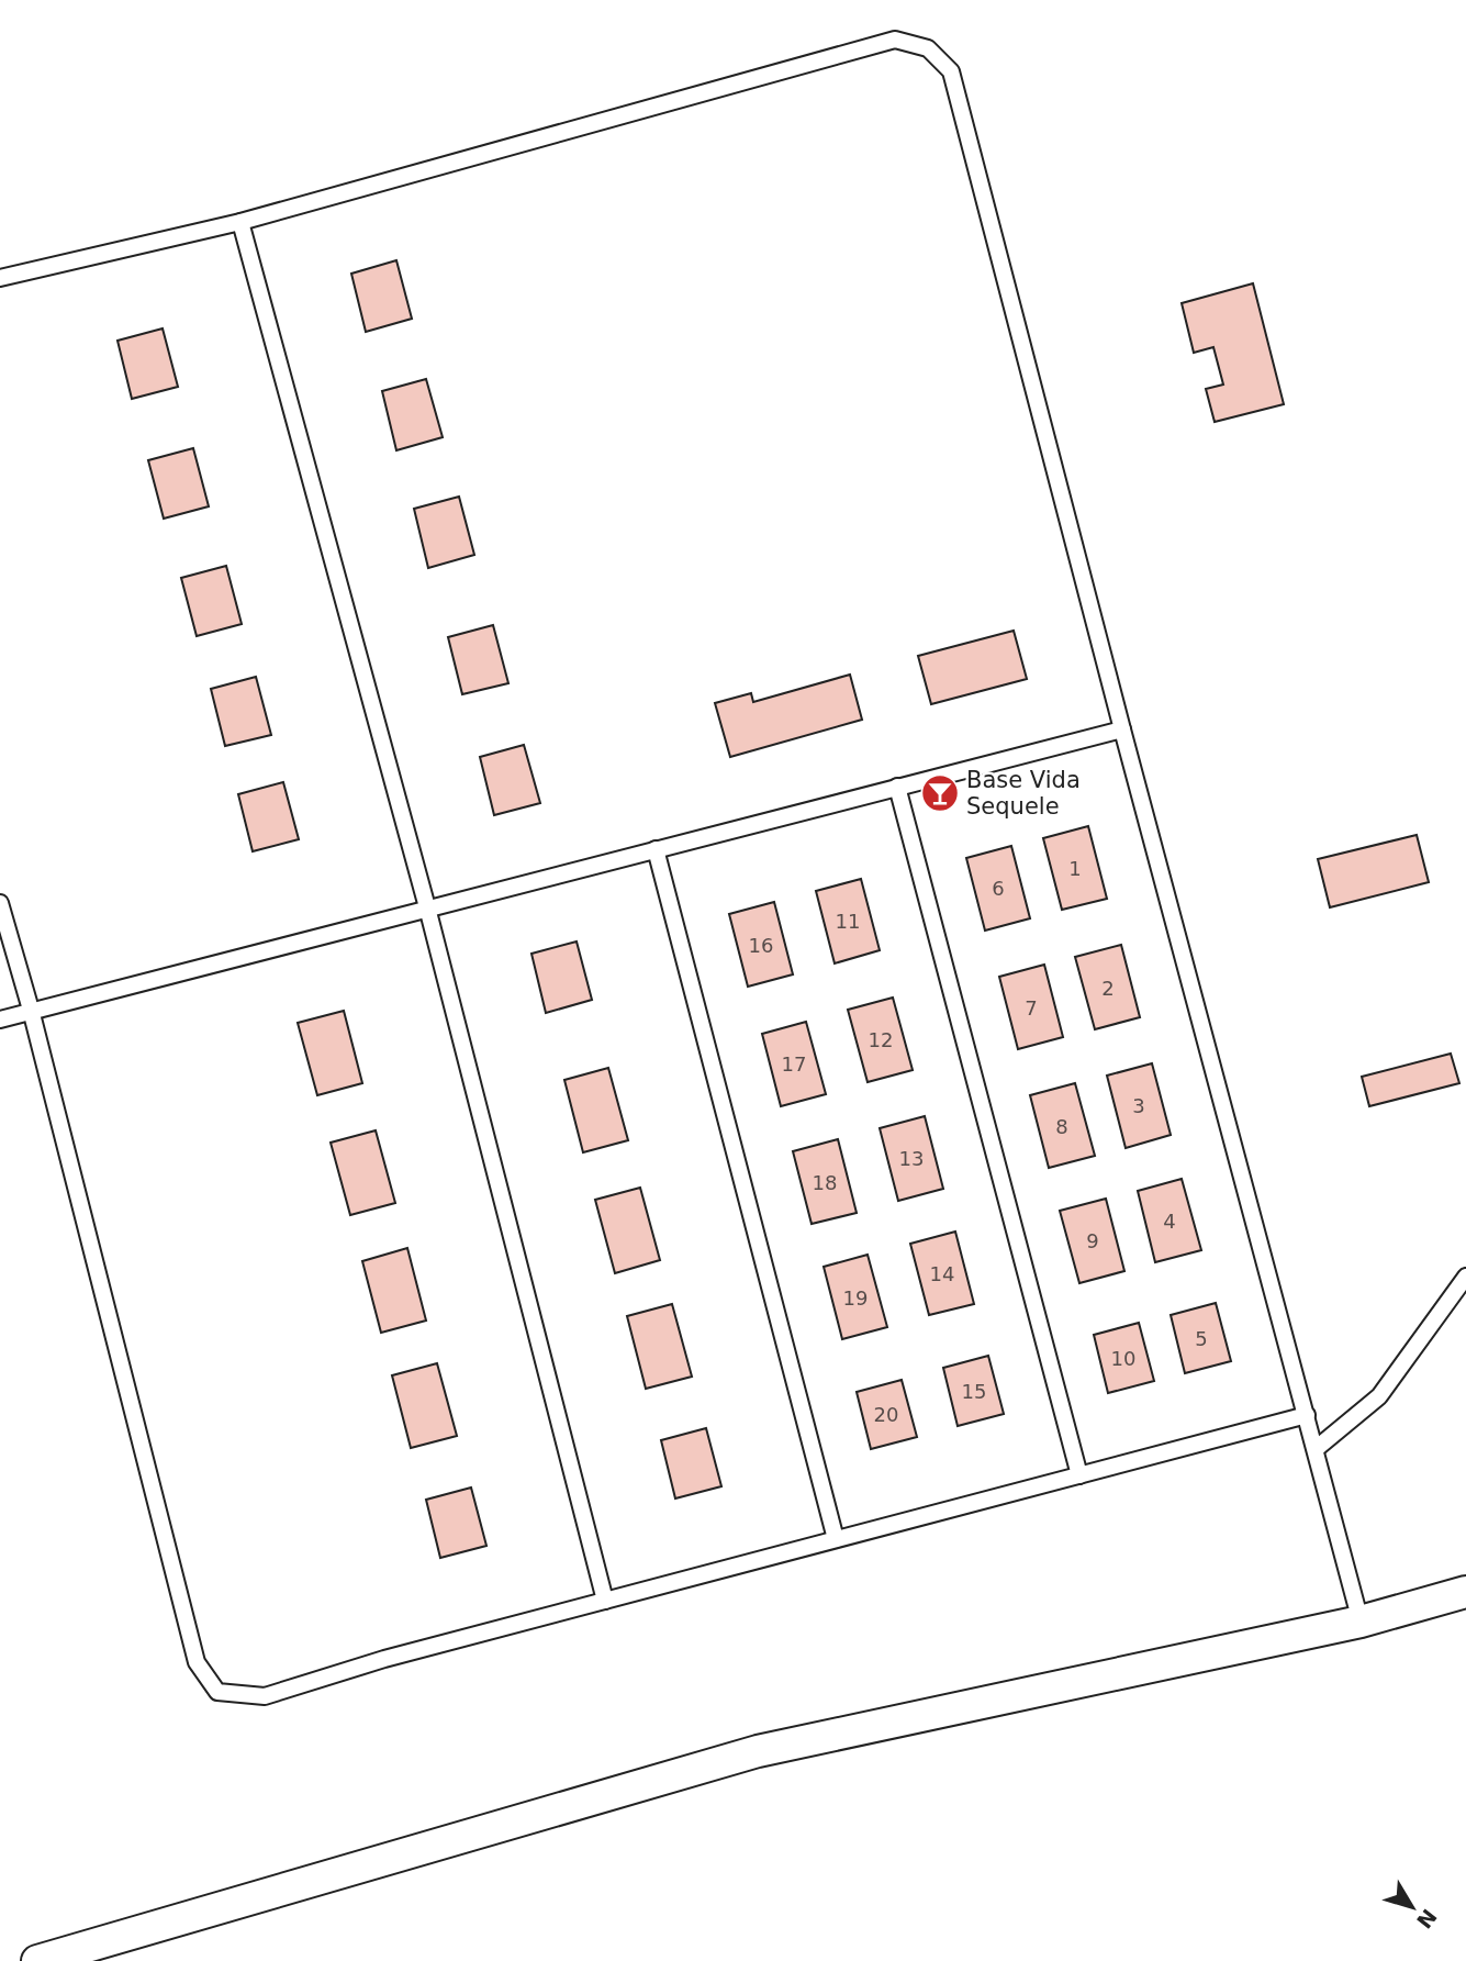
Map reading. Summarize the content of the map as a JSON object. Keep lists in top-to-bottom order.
{
  "places": {
    "bar": ["Base Vida Sequele"]
  },
  "house_numbers": [
    "1",
    "6",
    "11",
    "16",
    "2",
    "7",
    "12",
    "17",
    "3",
    "8",
    "13",
    "18",
    "4",
    "9",
    "14",
    "19",
    "5",
    "10",
    "15",
    "20"
  ],
  "north": "bottom right"
}
